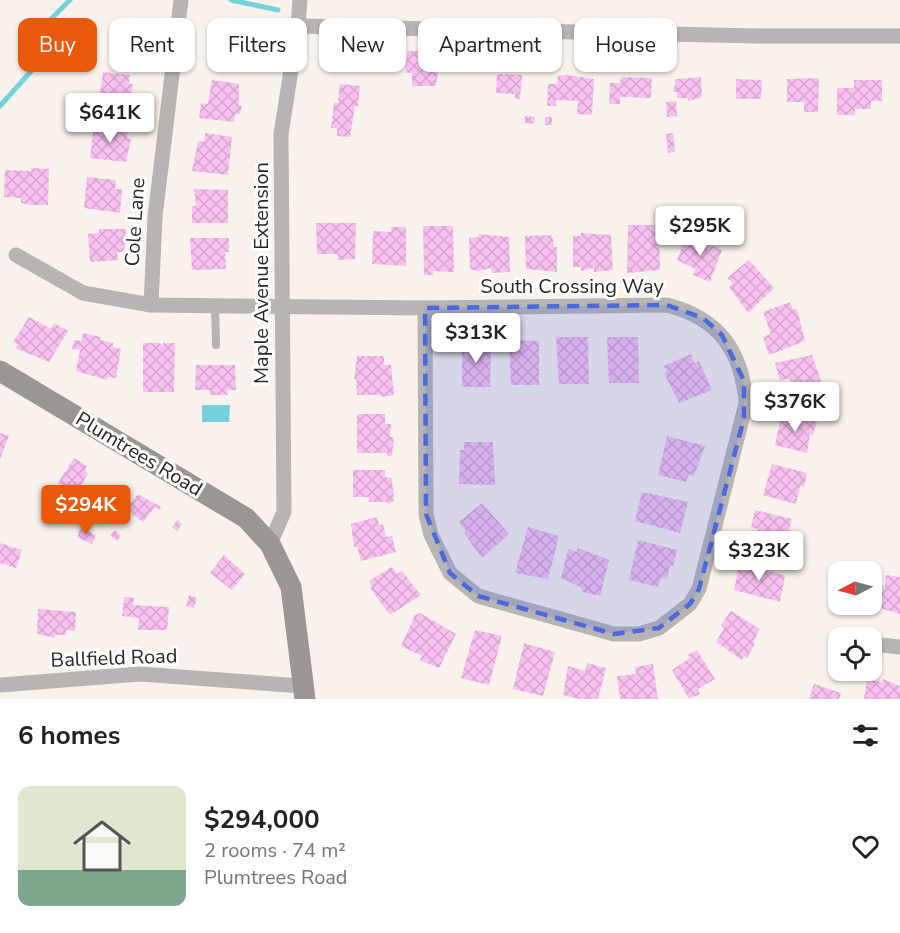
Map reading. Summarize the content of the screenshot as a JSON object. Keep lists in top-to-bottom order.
{
  "streets": {
    "main road": ["Plumtrees Road"],
    "street": [
      "Cole Lane",
      "Maple Avenue Extension",
      "South Crossing Way",
      "Ballfield Road"
    ]
  },
  "crossings": [
    ["Cole Lane", "South Crossing Way"],
    ["Maple Avenue Extension", "South Crossing Way"],
    ["Maple Avenue Extension", "Plumtrees Road"],
    ["Plumtrees Road", "Ballfield Road"]
  ],
  "north": "left",
  "page": {
    "chip": [
      "Buy",
      "Rent",
      "Filters",
      "New",
      "Apartment",
      "House"
    ],
    "price": [
      "$641K",
      "$295K",
      "$313K",
      "$376K",
      "$294K",
      "$323K"
    ],
    "heading": "6 homes",
    "list": [
      {
        "name": "$294,000",
        "note": "2 rooms · 74 m² · Plumtrees Road"
      }
    ]
  }
}
